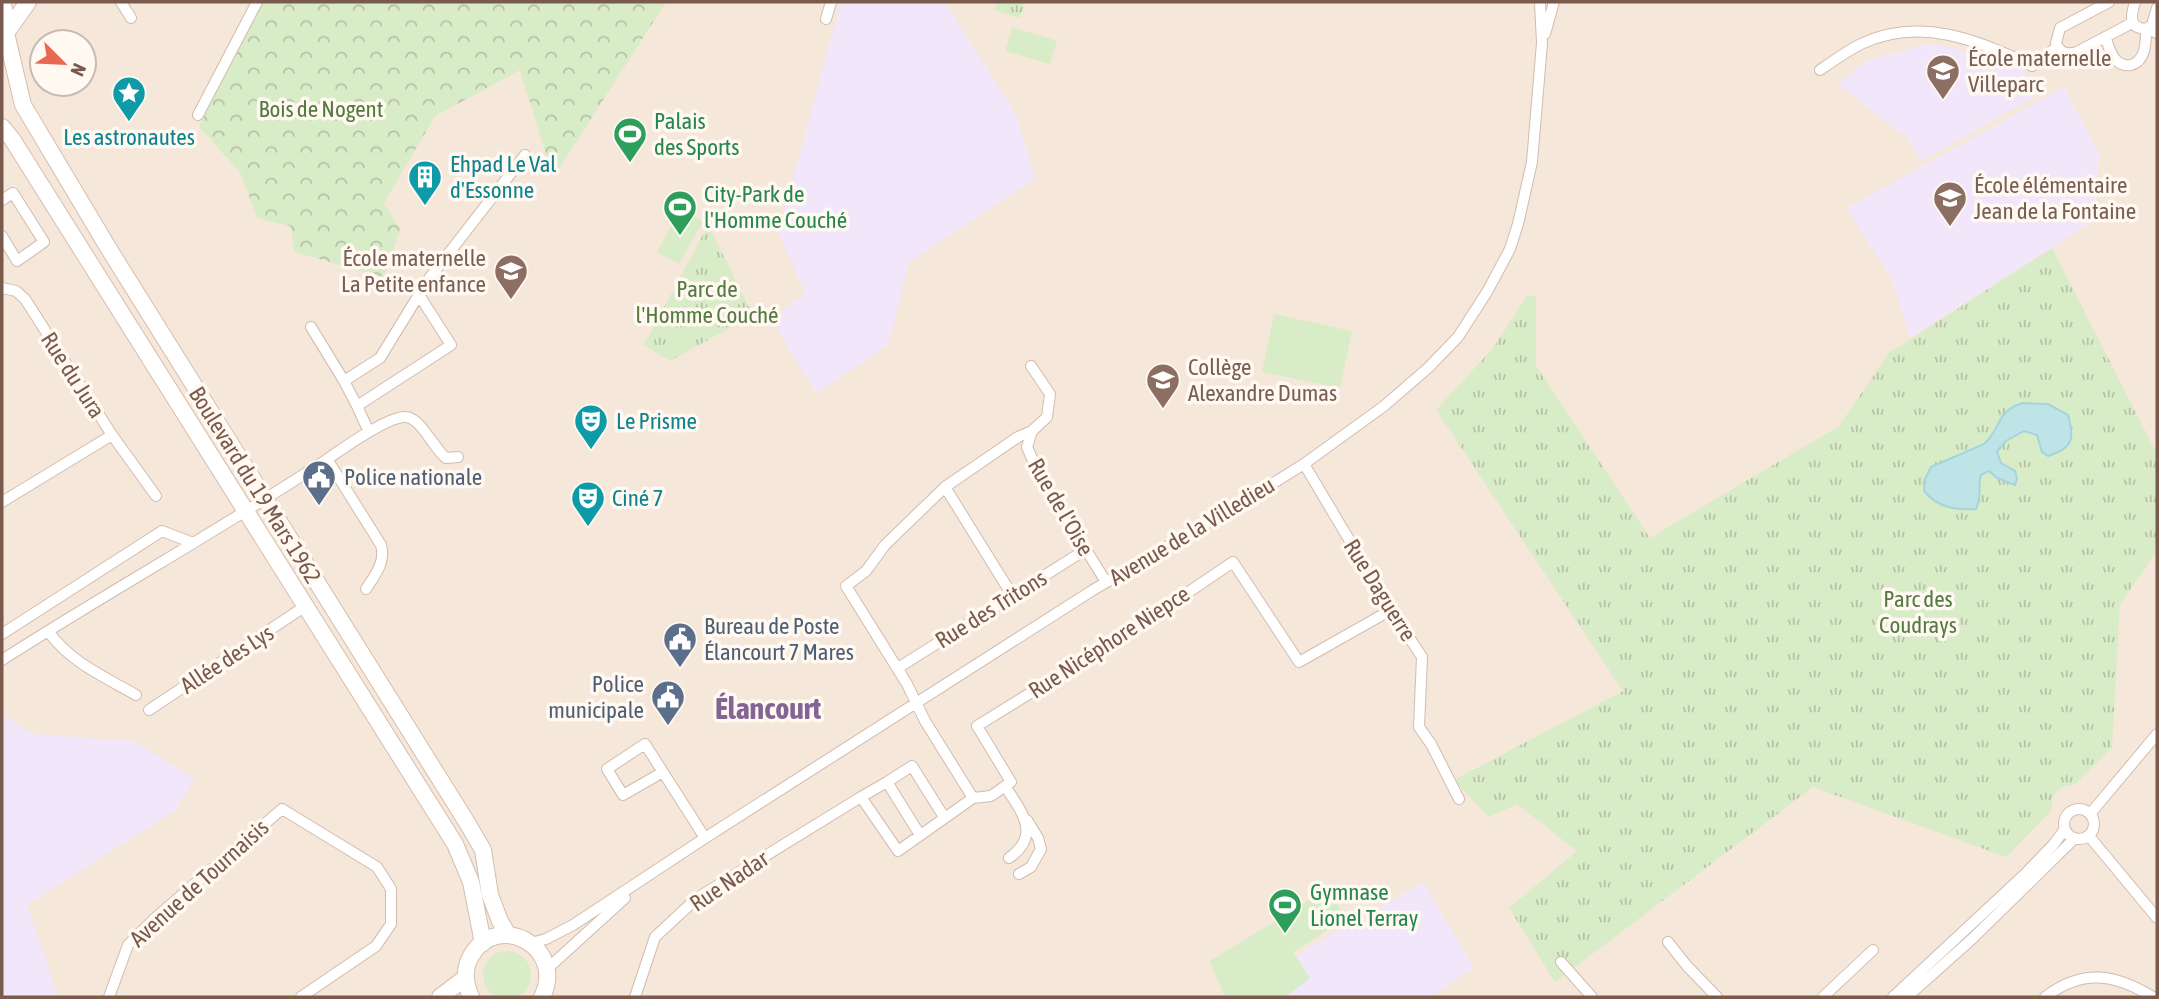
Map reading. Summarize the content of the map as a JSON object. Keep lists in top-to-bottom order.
{
  "streets": {
    "street": [
      "Rue du Jura",
      "Boulevard du 19 Mars 1962",
      "Rue de l'Oise",
      "Avenue de la Villedieu",
      "Rue Daguerre",
      "Rue des Tritons",
      "Rue Nicéphore Niepce",
      "Allée des Lys",
      "Rue Nadar",
      "Avenue de Tournaisis"
    ]
  },
  "crossings": [
    ["Boulevard du 19 Mars 1962", "Allée des Lys"],
    ["Rue de l'Oise", "Avenue de la Villedieu"],
    ["Rue de l'Oise", "Rue des Tritons"],
    ["Avenue de la Villedieu", "Rue Daguerre"],
    ["Rue Daguerre", "Rue Nicéphore Niepce"]
  ],
  "districts": ["Élancourt"],
  "parks": ["Bois de Nogent", "Parc de l'Homme Couché", "Parc des Coudrays"],
  "places": {
    "school or university": [
      "École maternelle Villeparc",
      "École élémentaire Jean de la Fontaine",
      "École maternelle La Petite enfance",
      "Collège Alexandre Dumas"
    ],
    "place": ["Les astronautes"],
    "sports": ["Palais des Sports", "City-Park de l'Homme Couché", "Gymnase Lionel Terray"],
    "building": ["Ehpad Le Val d'Essonne"],
    "theatre": ["Le Prisme", "Ciné 7"],
    "public building": ["Police nationale", "Bureau de Poste Élancourt 7 Mares", "Police municipale"]
  },
  "north": "bottom right"
}
